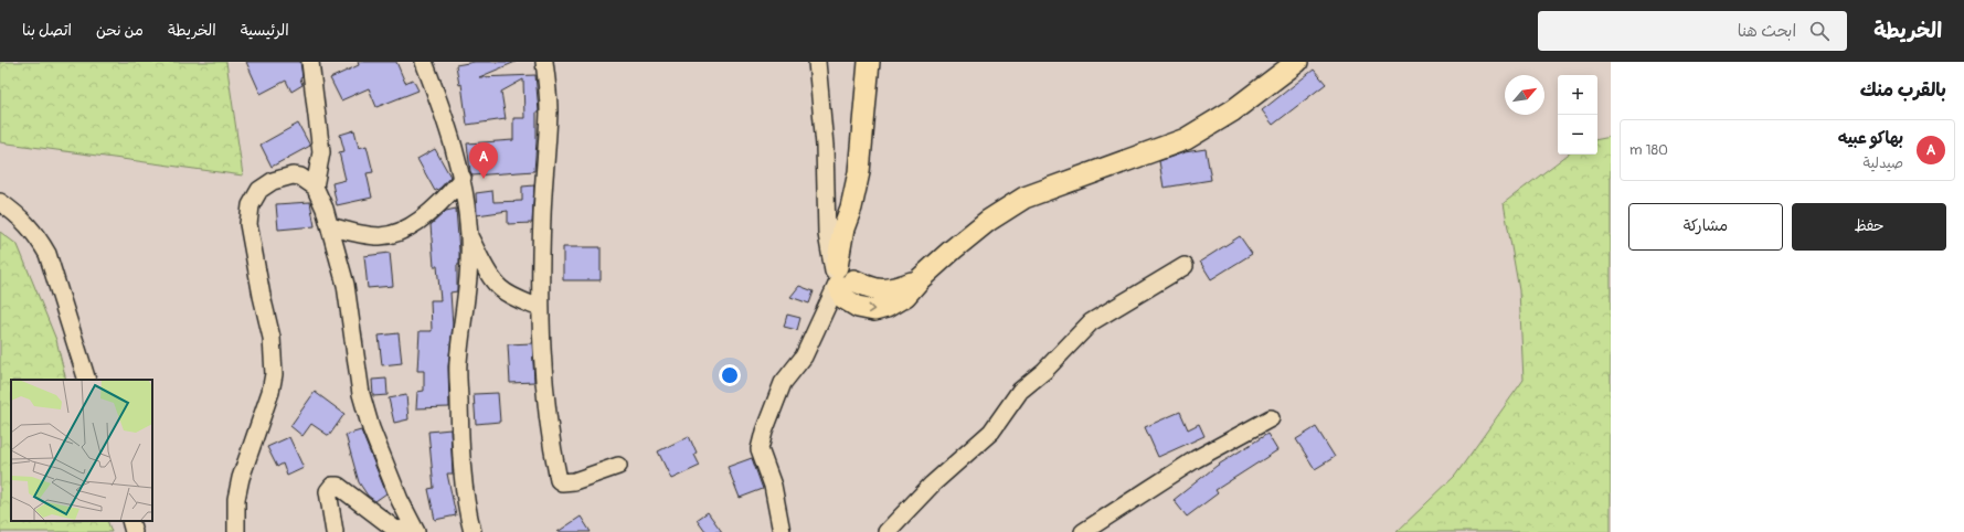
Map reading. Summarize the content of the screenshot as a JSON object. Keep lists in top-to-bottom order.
{
  "north": "top right",
  "page": {
    "header": "الخريطة",
    "search": "ابحث هنا",
    "nav": [
      "الرئيسية",
      "الخريطة",
      "من نحن",
      "اتصل بنا"
    ],
    "heading": "بالقرب منك",
    "map_buttons": ["+", "−"],
    "list": [
      {
        "mark": "A",
        "name": "بهاكو عبيه",
        "note": "صيدلية",
        "value": "180 m"
      }
    ],
    "pins": "A",
    "buttons": ["حفظ", "مشاركة"]
  }
}
